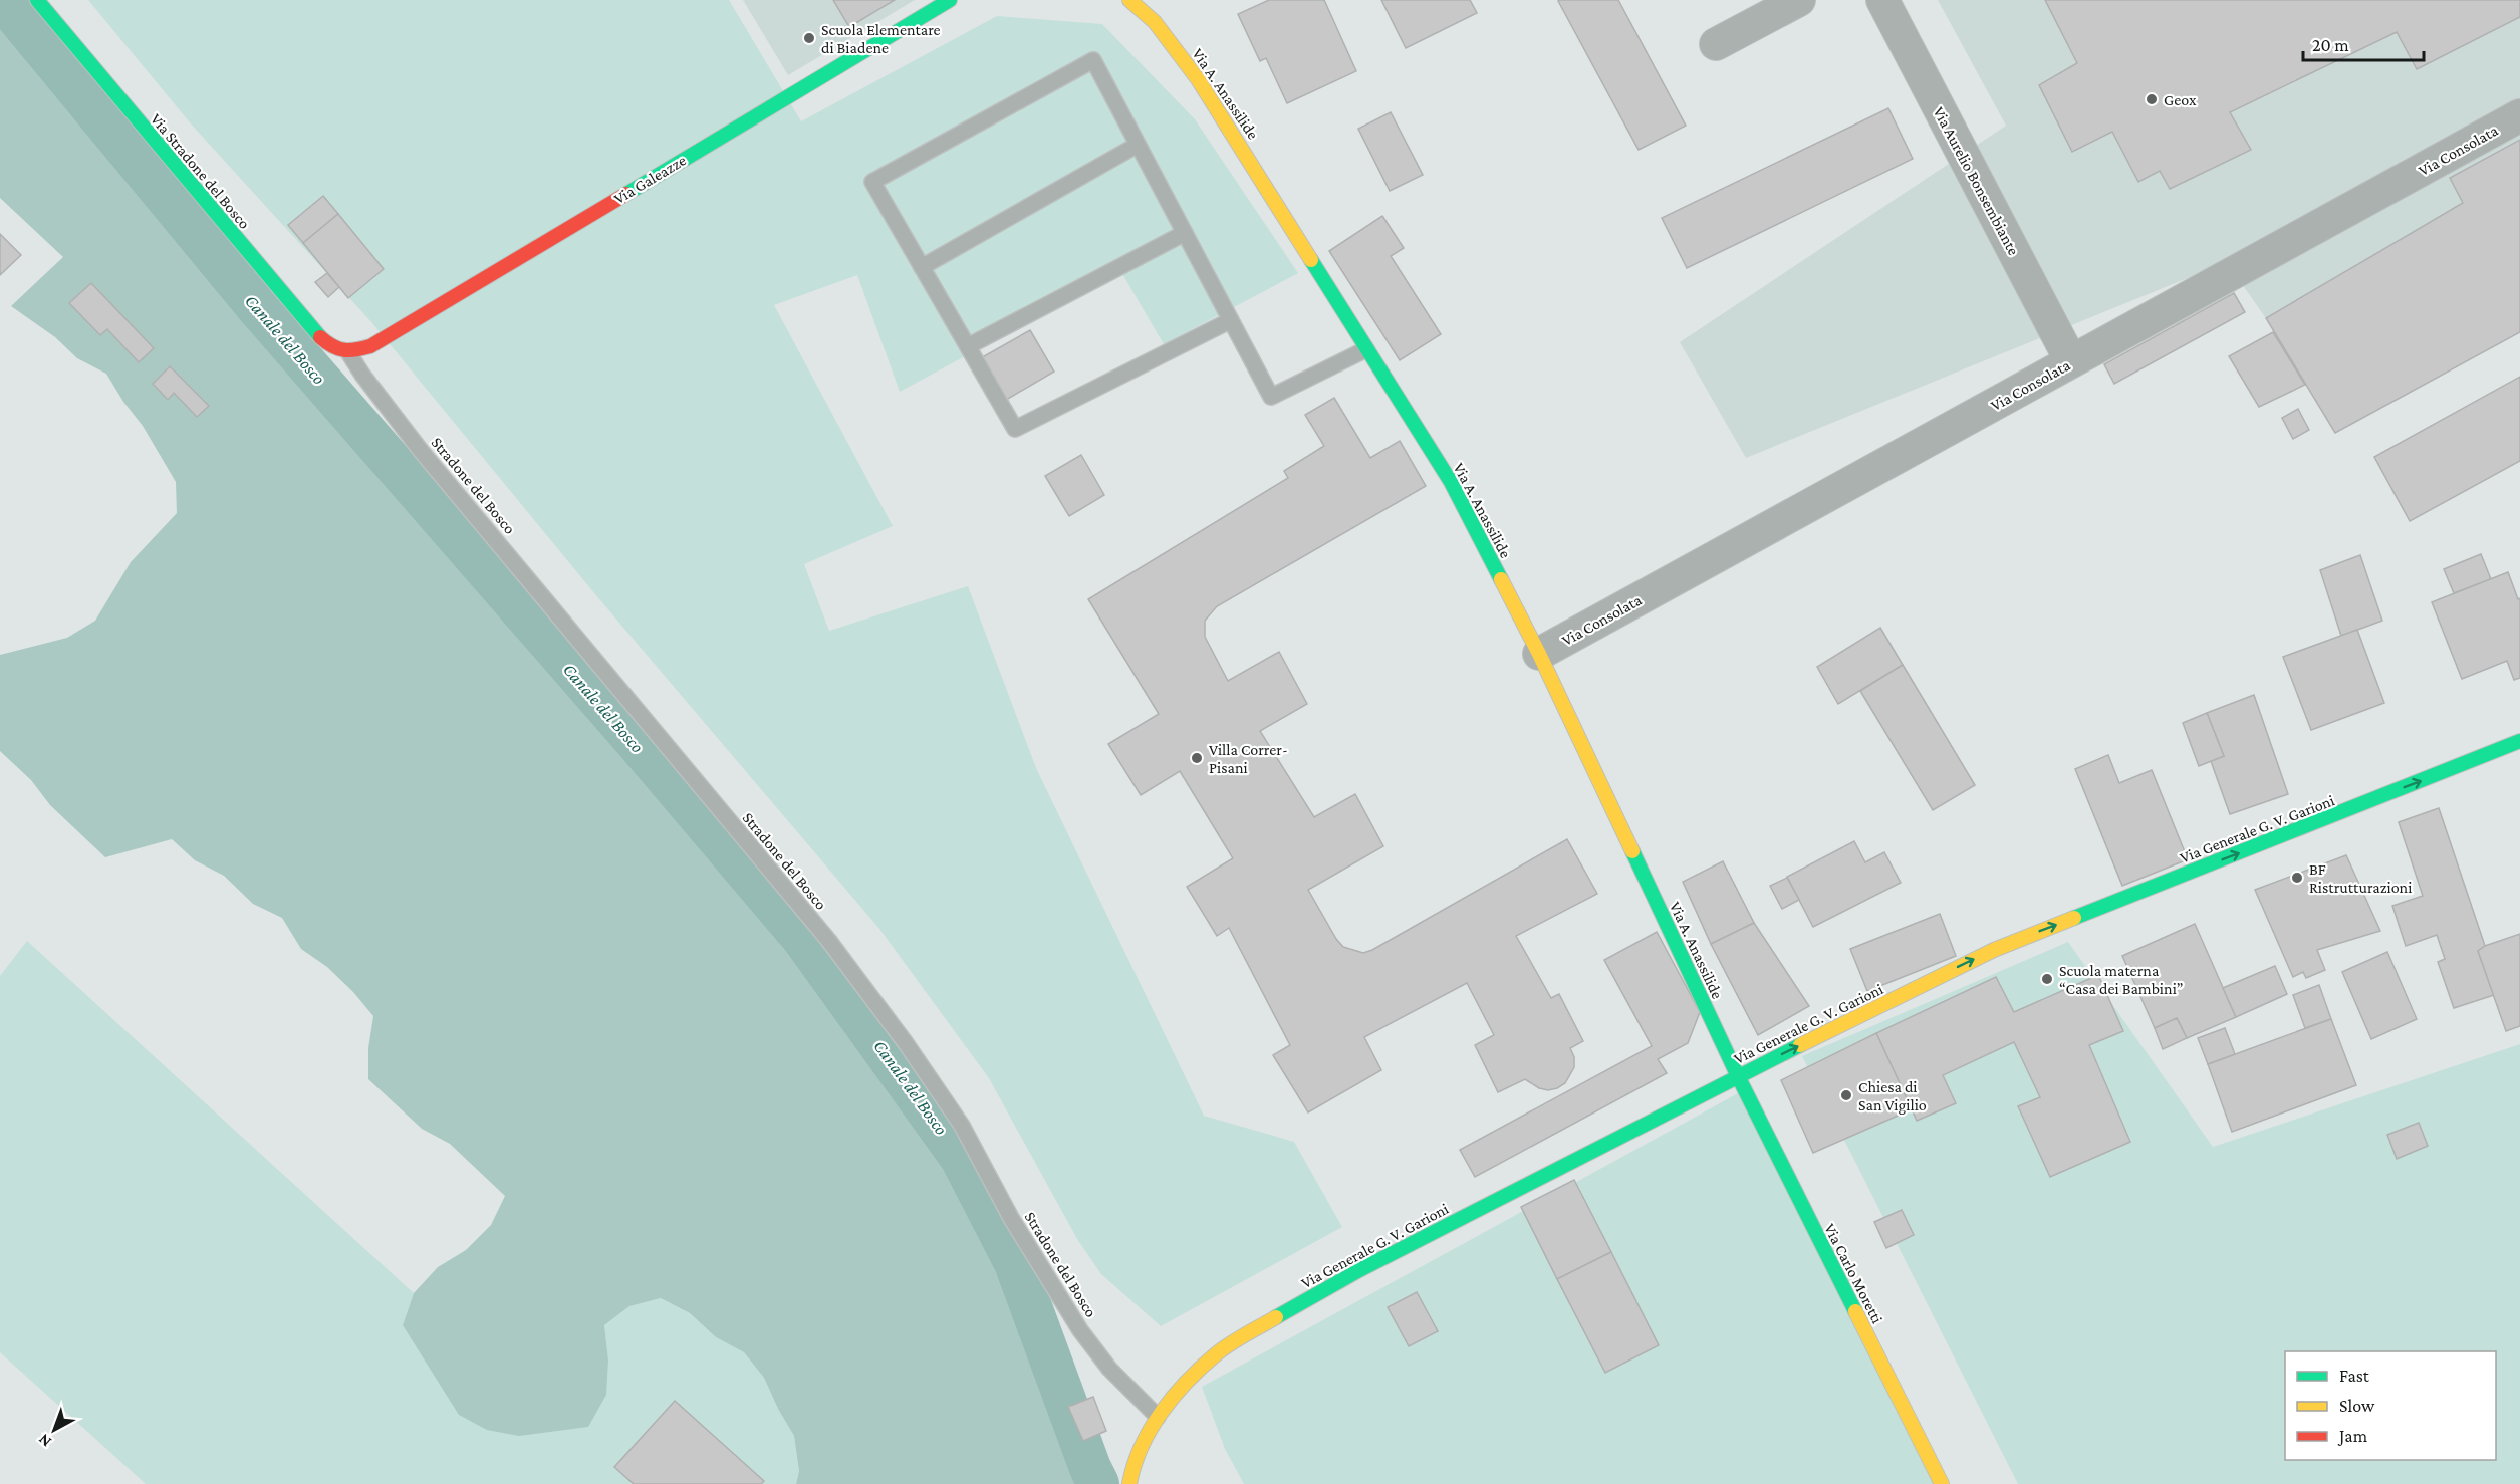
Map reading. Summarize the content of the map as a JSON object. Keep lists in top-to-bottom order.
{
  "streets": {
    "street": [
      "Via A. Anassilide",
      "Via Consolata",
      "Via Stradone del Bosco",
      "Via Galeazze",
      "Via Aurelio Bonsembiante",
      "Via Generale G. V. Garioni",
      "Via Carlo Moretti"
    ],
    "lane": ["Stradone del Bosco"]
  },
  "crossings": [
    ["Via A. Anassilide", "Via Consolata"],
    ["Via A. Anassilide", "Via Generale G. V. Garioni"],
    ["Via A. Anassilide", "Via Carlo Moretti"],
    ["Via Consolata", "Via Aurelio Bonsembiante"],
    ["Via Stradone del Bosco", "Via Galeazze"],
    ["Via Stradone del Bosco", "Stradone del Bosco"],
    ["Via Galeazze", "Stradone del Bosco"],
    ["Stradone del Bosco", "Via Generale G. V. Garioni"],
    ["Via Generale G. V. Garioni", "Via Carlo Moretti"]
  ],
  "one_way": ["Via Generale G. V. Garioni"],
  "water": ["Canale del Bosco"],
  "places": [
    "Scuola Elementare di Biadene",
    "Geox",
    "Villa Correr- Pisani",
    "BF Ristrutturazioni",
    "Scuola materna “Casa dei Bambini”",
    "Chiesa di San Vigilio"
  ],
  "legend": ["Fast", "Slow", "Jam"],
  "scale_bar": "20 m",
  "north": "bottom left"
}
